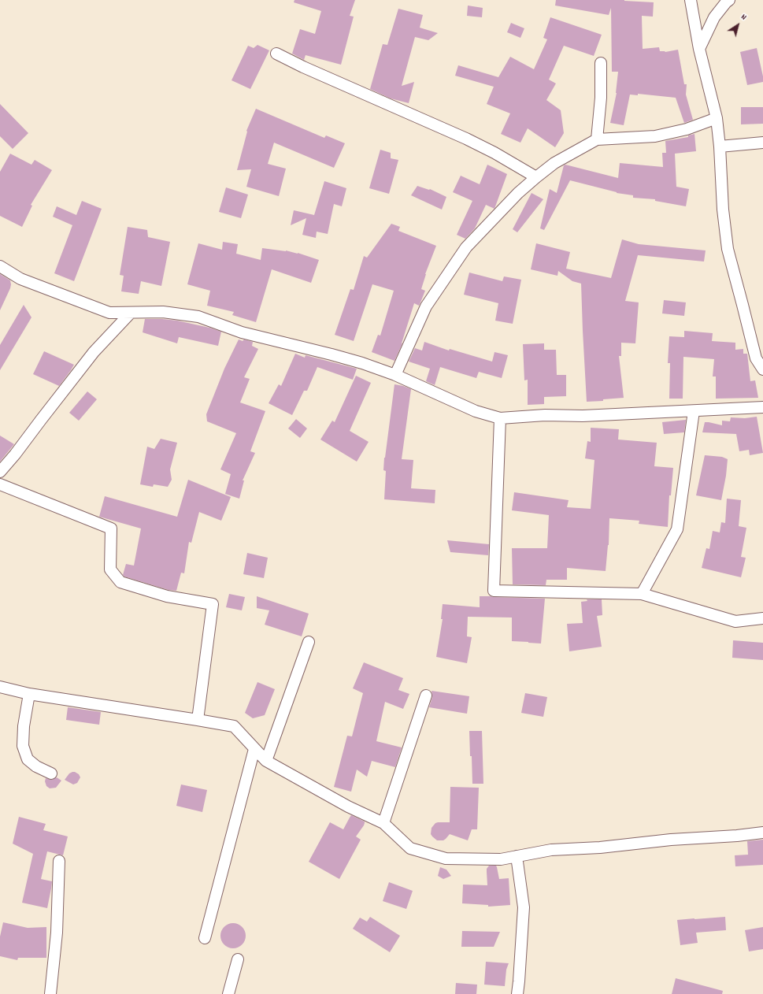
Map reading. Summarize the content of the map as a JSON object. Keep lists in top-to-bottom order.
{
  "north": "top right"
}
